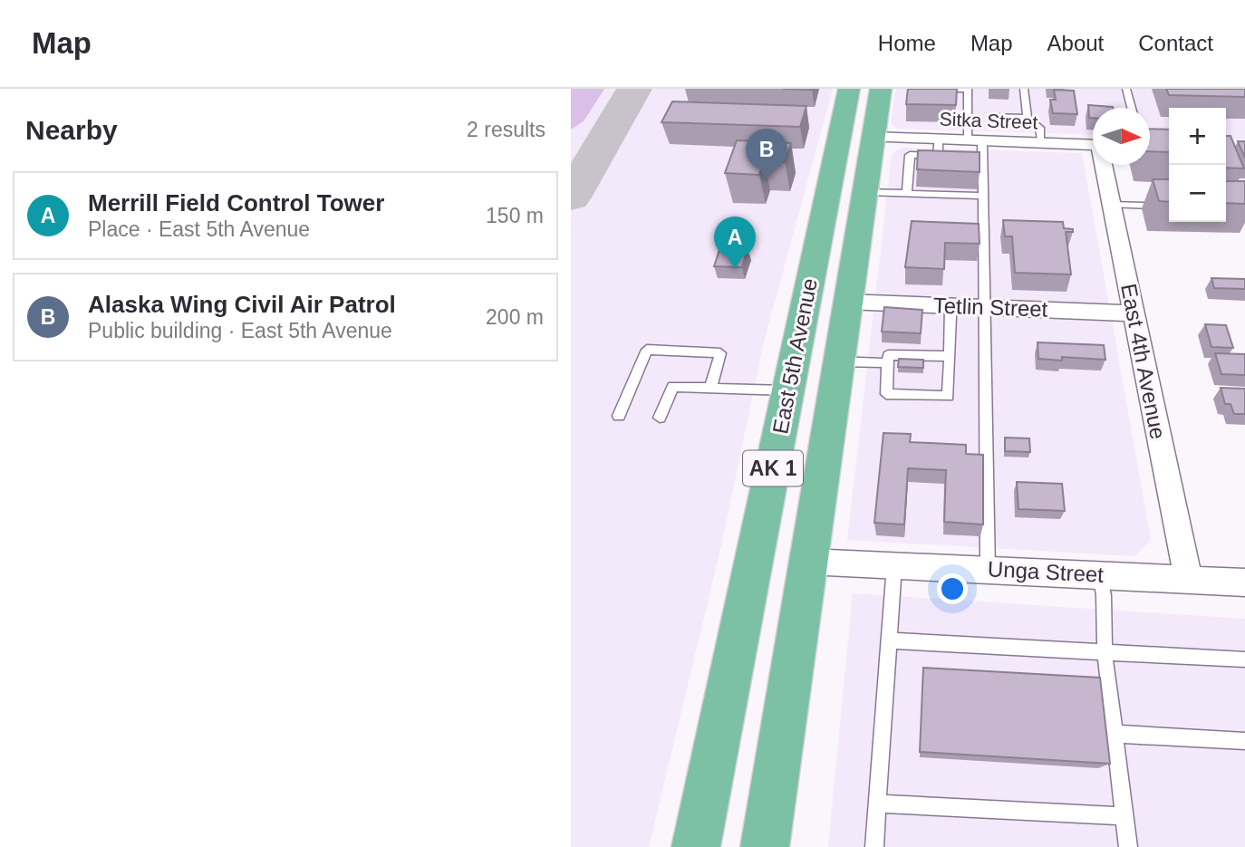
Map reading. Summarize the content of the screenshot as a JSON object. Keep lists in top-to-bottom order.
{
  "streets": {
    "highway": ["East 5th Avenue", "AK 1"],
    "street": [
      "Sitka Street",
      "Tetlin Street",
      "East 4th Avenue",
      "Unga Street"
    ]
  },
  "crossings": [
    ["Sitka Street", "East 5th Avenue"],
    ["Tetlin Street", "East 5th Avenue"],
    ["Tetlin Street", "East 4th Avenue"],
    ["East 5th Avenue", "Unga Street"],
    ["East 4th Avenue", "Unga Street"]
  ],
  "north": "right",
  "page": {
    "header": "Map",
    "nav": [
      "Home",
      "Map",
      "About",
      "Contact"
    ],
    "heading": ["Nearby", "2 results"],
    "map_buttons": ["+", "−"],
    "pins": ["B", "A"],
    "list": [
      {
        "mark": "A",
        "name": "Merrill Field Control Tower",
        "note": "Place · East 5th Avenue",
        "value": "150 m"
      },
      {
        "mark": "B",
        "name": "Alaska Wing Civil Air Patrol",
        "note": "Public building · East 5th Avenue",
        "value": "200 m"
      }
    ]
  }
}
